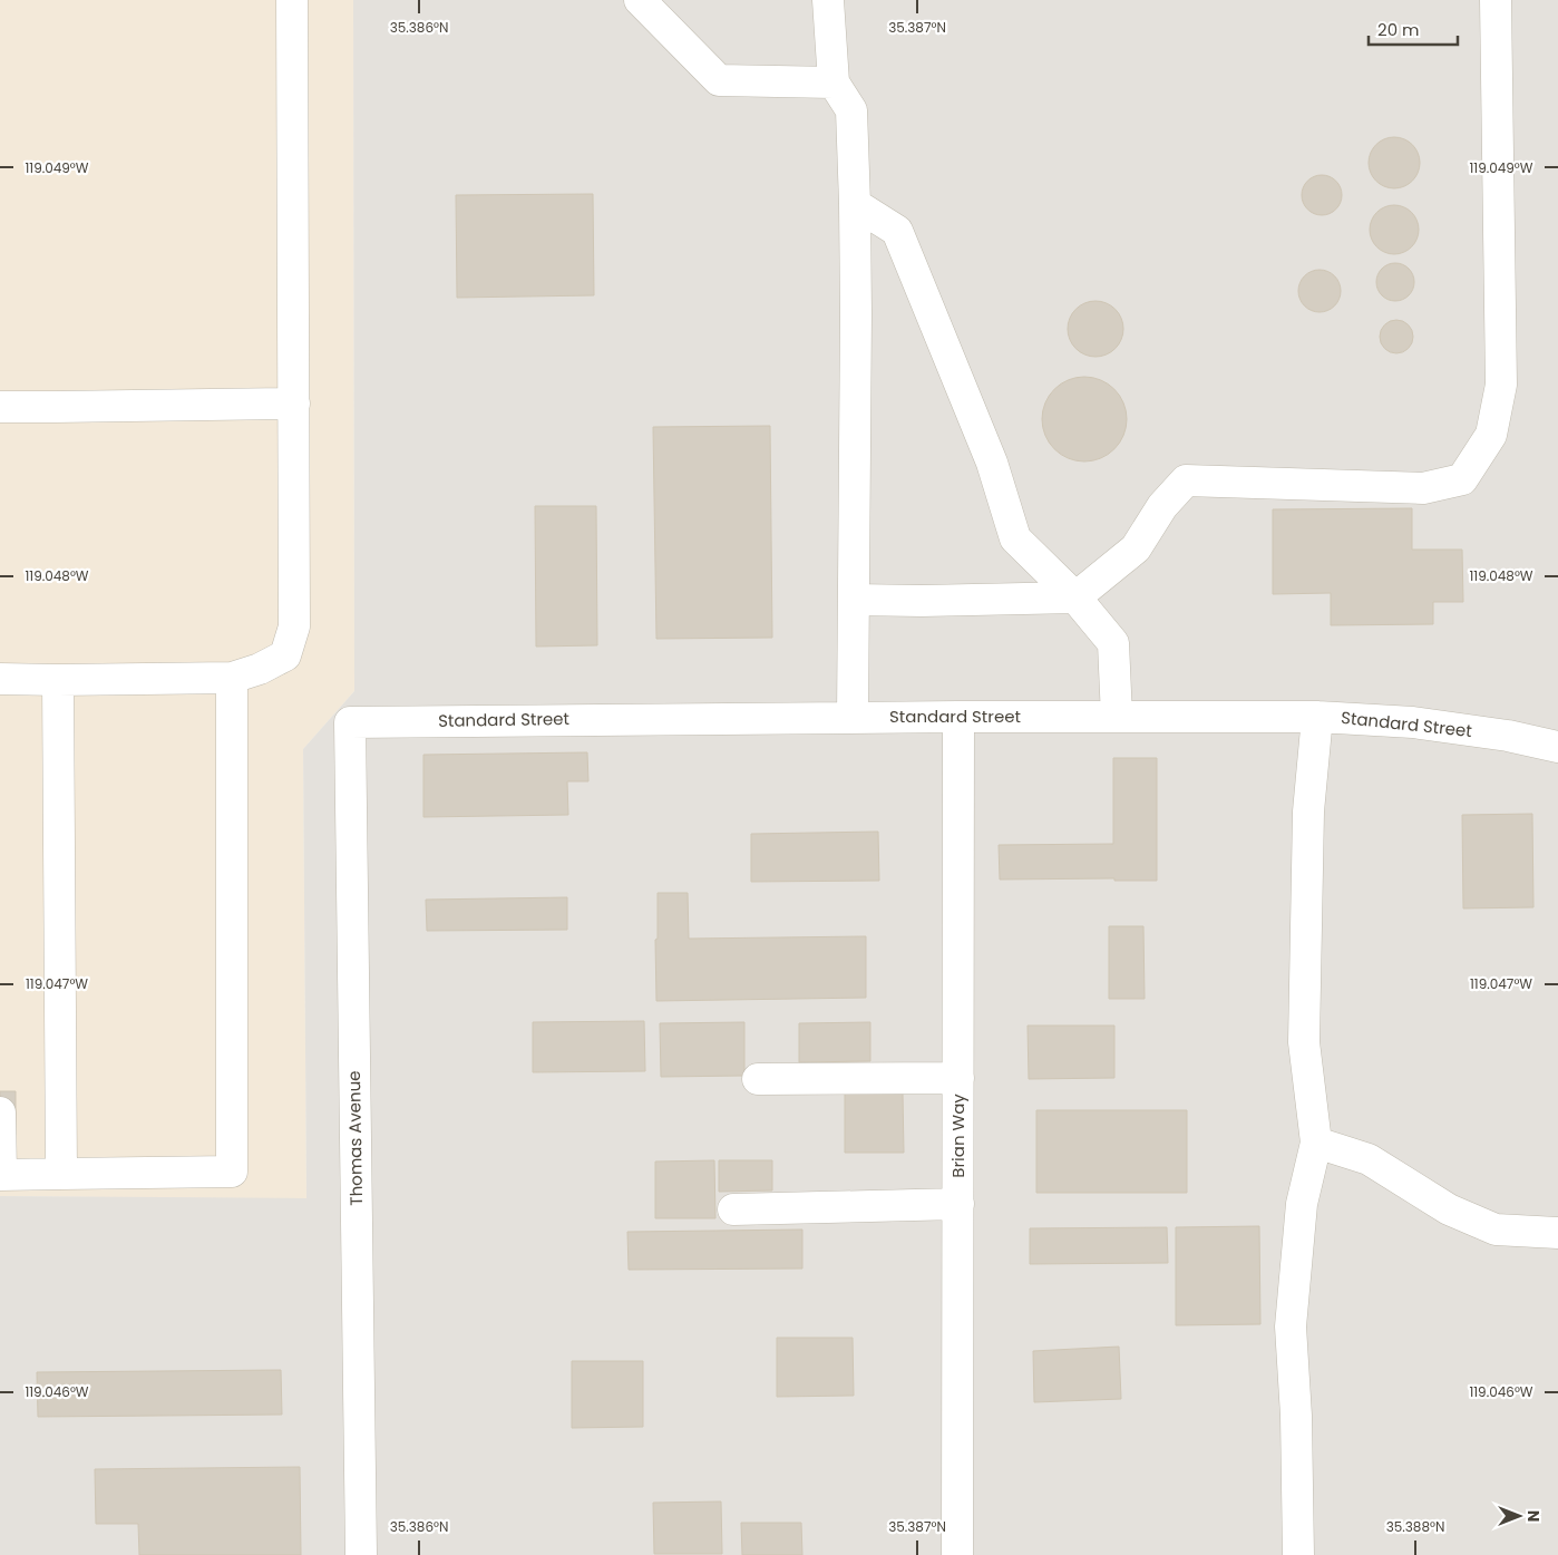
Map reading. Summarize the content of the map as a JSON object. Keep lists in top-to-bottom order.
{
  "streets": {
    "street": ["Standard Street", "Brian Way", "Thomas Avenue"]
  },
  "crossings": [
    ["Standard Street", "Brian Way"],
    ["Standard Street", "Thomas Avenue"]
  ],
  "scale_bar": "20 m",
  "north": "right",
  "coordinates": [
    "35.386°N",
    "35.387°N",
    "119.049°W",
    "119.048°W",
    "119.047°W",
    "119.046°W",
    "35.388°N"
  ]
}
